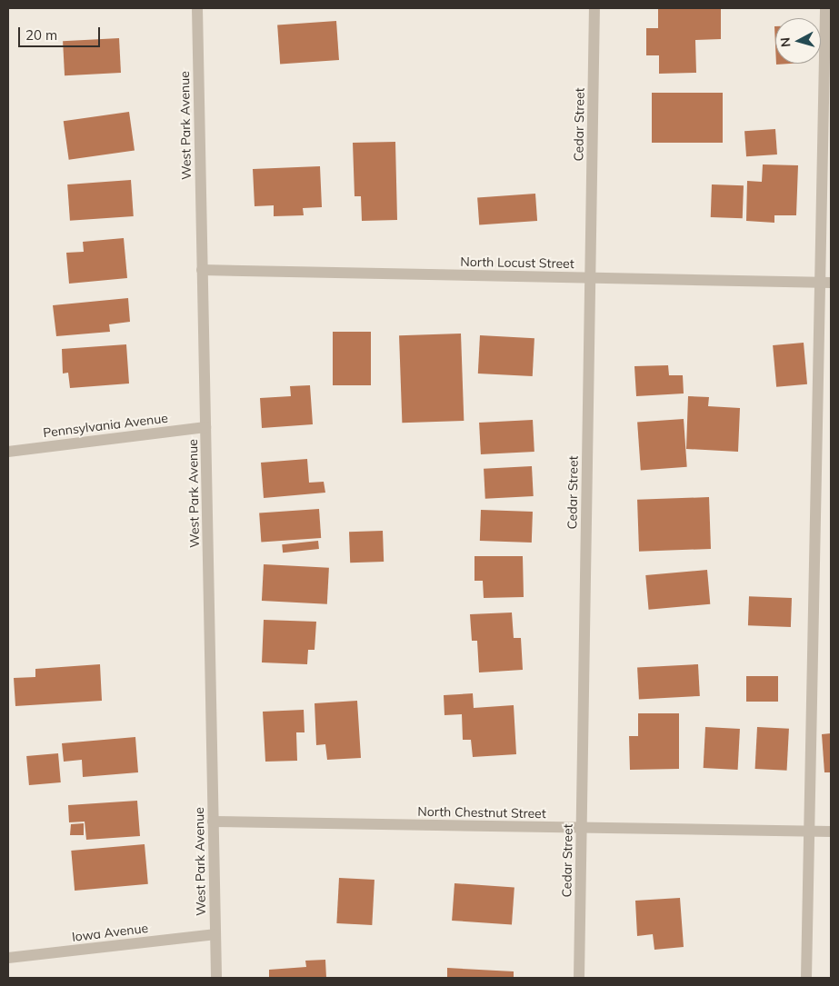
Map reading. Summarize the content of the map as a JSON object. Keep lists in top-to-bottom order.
{
  "streets": {
    "street": [
      "Cedar Street",
      "West Park Avenue",
      "North Locust Street",
      "Pennsylvania Avenue",
      "North Chestnut Street",
      "Iowa Avenue"
    ]
  },
  "crossings": [
    ["Cedar Street", "North Locust Street"],
    ["Cedar Street", "North Chestnut Street"],
    ["West Park Avenue", "North Locust Street"],
    ["West Park Avenue", "Pennsylvania Avenue"],
    ["West Park Avenue", "North Chestnut Street"],
    ["West Park Avenue", "Iowa Avenue"]
  ],
  "scale_bar": "20 m",
  "north": "left"
}
